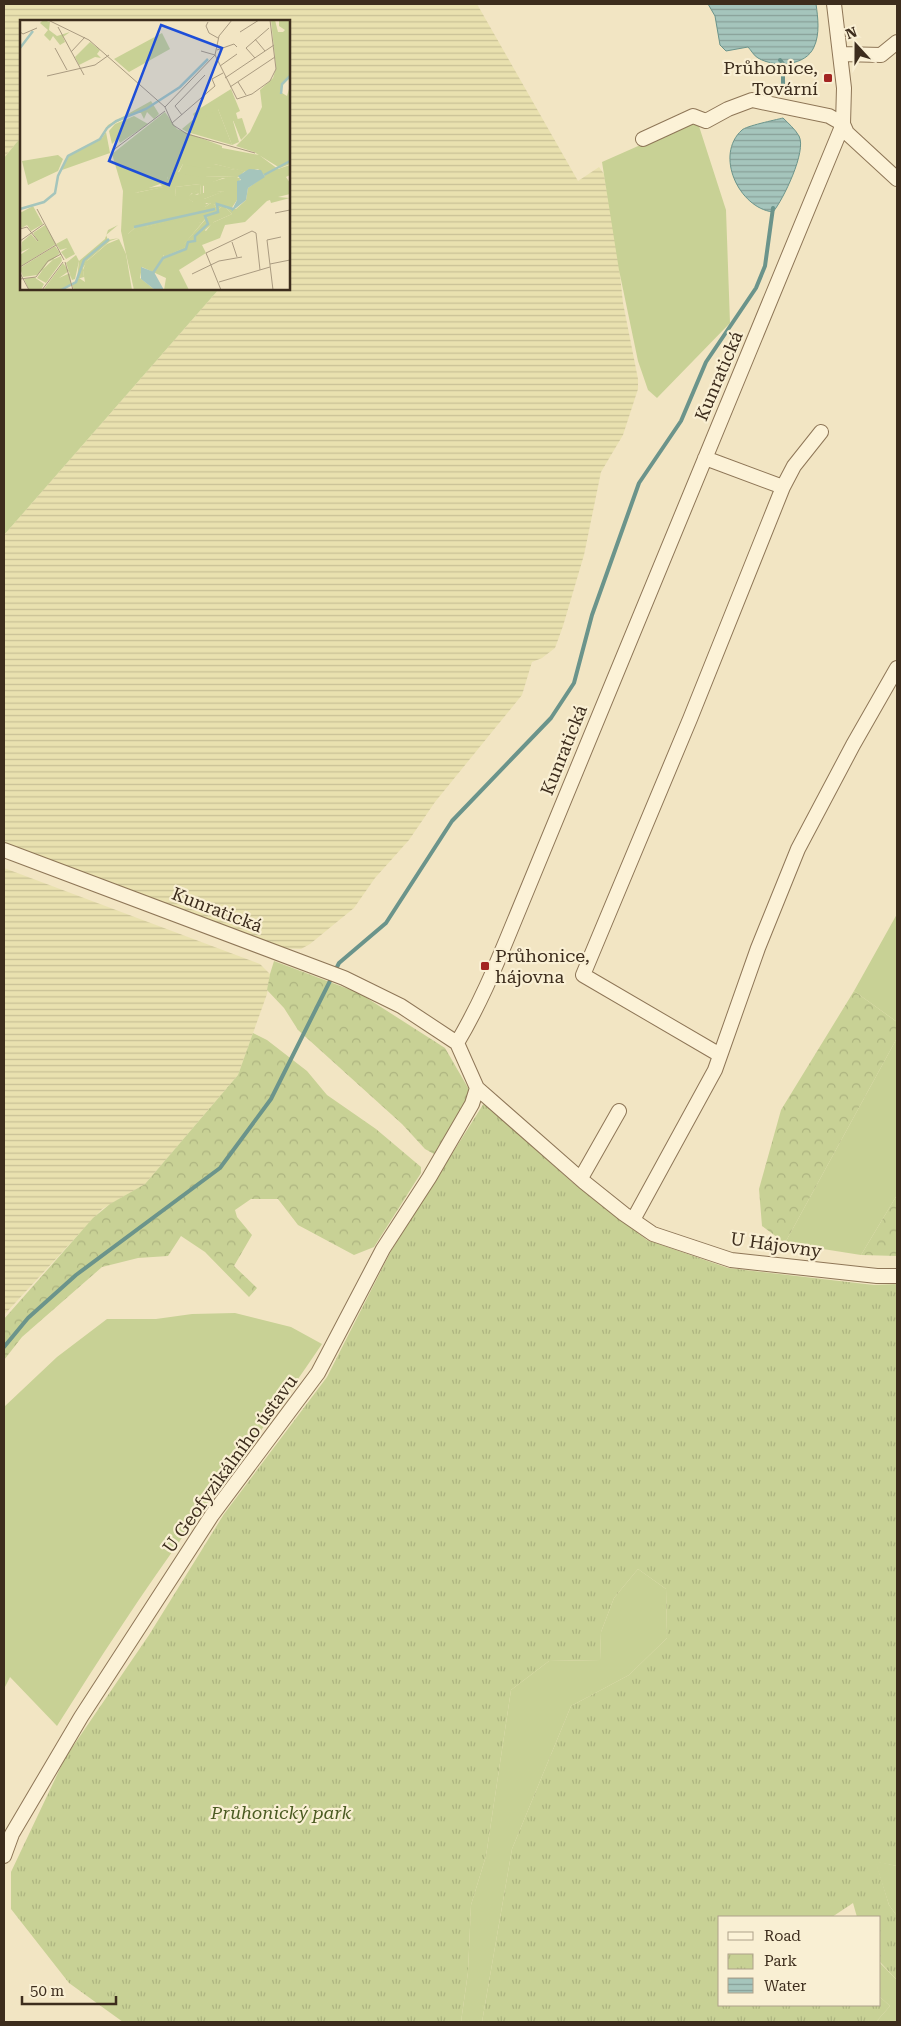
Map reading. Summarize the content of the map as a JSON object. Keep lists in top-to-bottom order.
{
  "streets": {
    "street": ["Kunratická", "U Hájovny", "U Geofyzikálního ústavu"]
  },
  "crossings": [
    ["Kunratická", "U Hájovny"],
    ["U Hájovny", "U Geofyzikálního ústavu"]
  ],
  "parks": ["Průhonický park"],
  "places": {
    "transit": ["Průhonice, Tovární", "Průhonice, hájovna"]
  },
  "legend": ["Road", "Park", "Water"],
  "scale_bar": "50 m",
  "north": "top"
}
